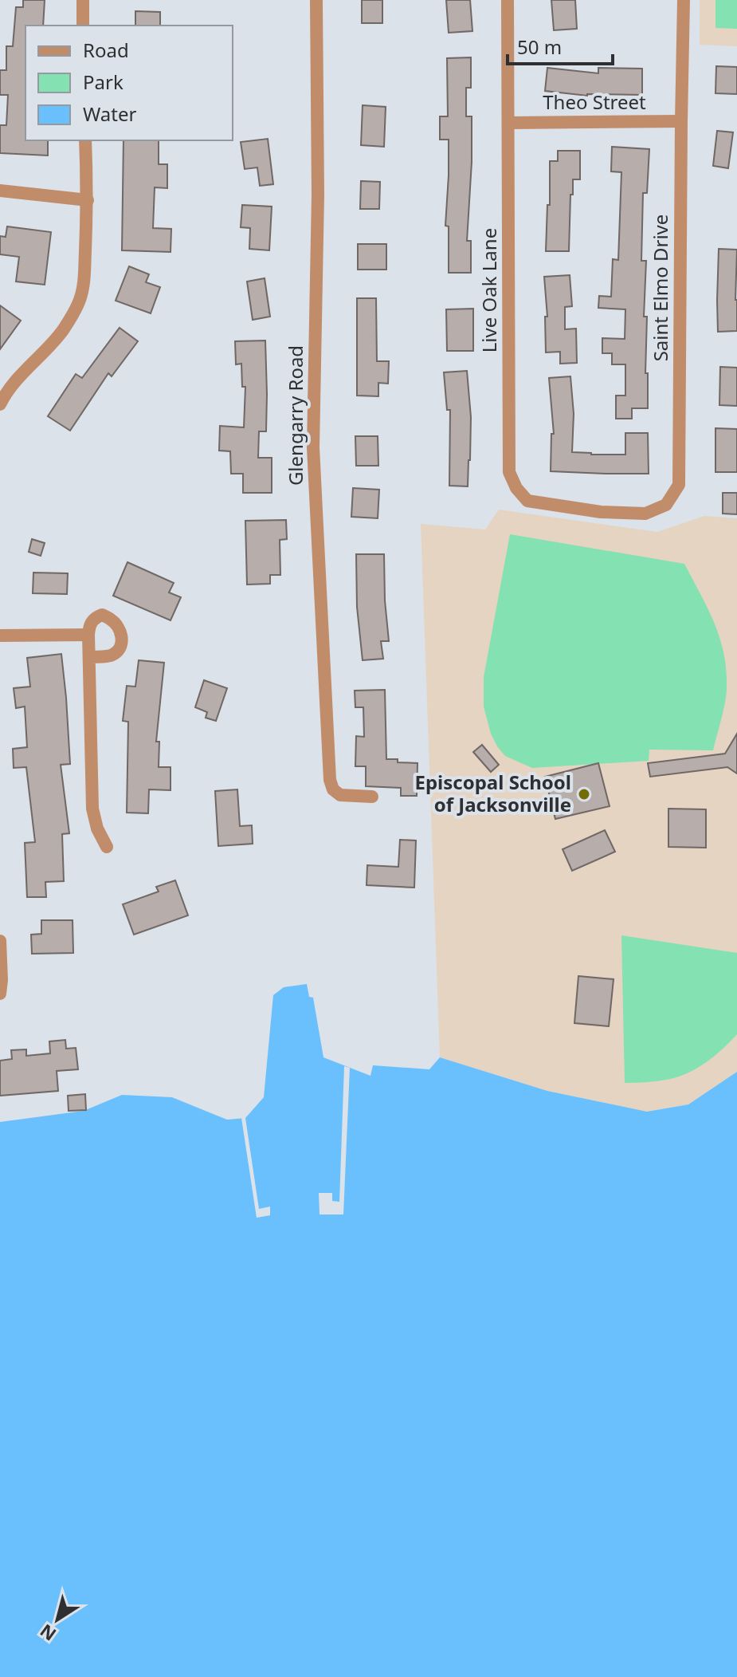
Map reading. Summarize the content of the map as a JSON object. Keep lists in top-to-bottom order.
{
  "streets": {
    "street": [
      "Theo Street",
      "Saint Elmo Drive",
      "Live Oak Lane",
      "Glengarry Road"
    ]
  },
  "crossings": [
    ["Theo Street", "Saint Elmo Drive"],
    ["Theo Street", "Live Oak Lane"],
    ["Saint Elmo Drive", "Live Oak Lane"]
  ],
  "places": ["Episcopal School of Jacksonville"],
  "legend": ["Road", "Park", "Water"],
  "scale_bar": "50 m",
  "north": "bottom left"
}
